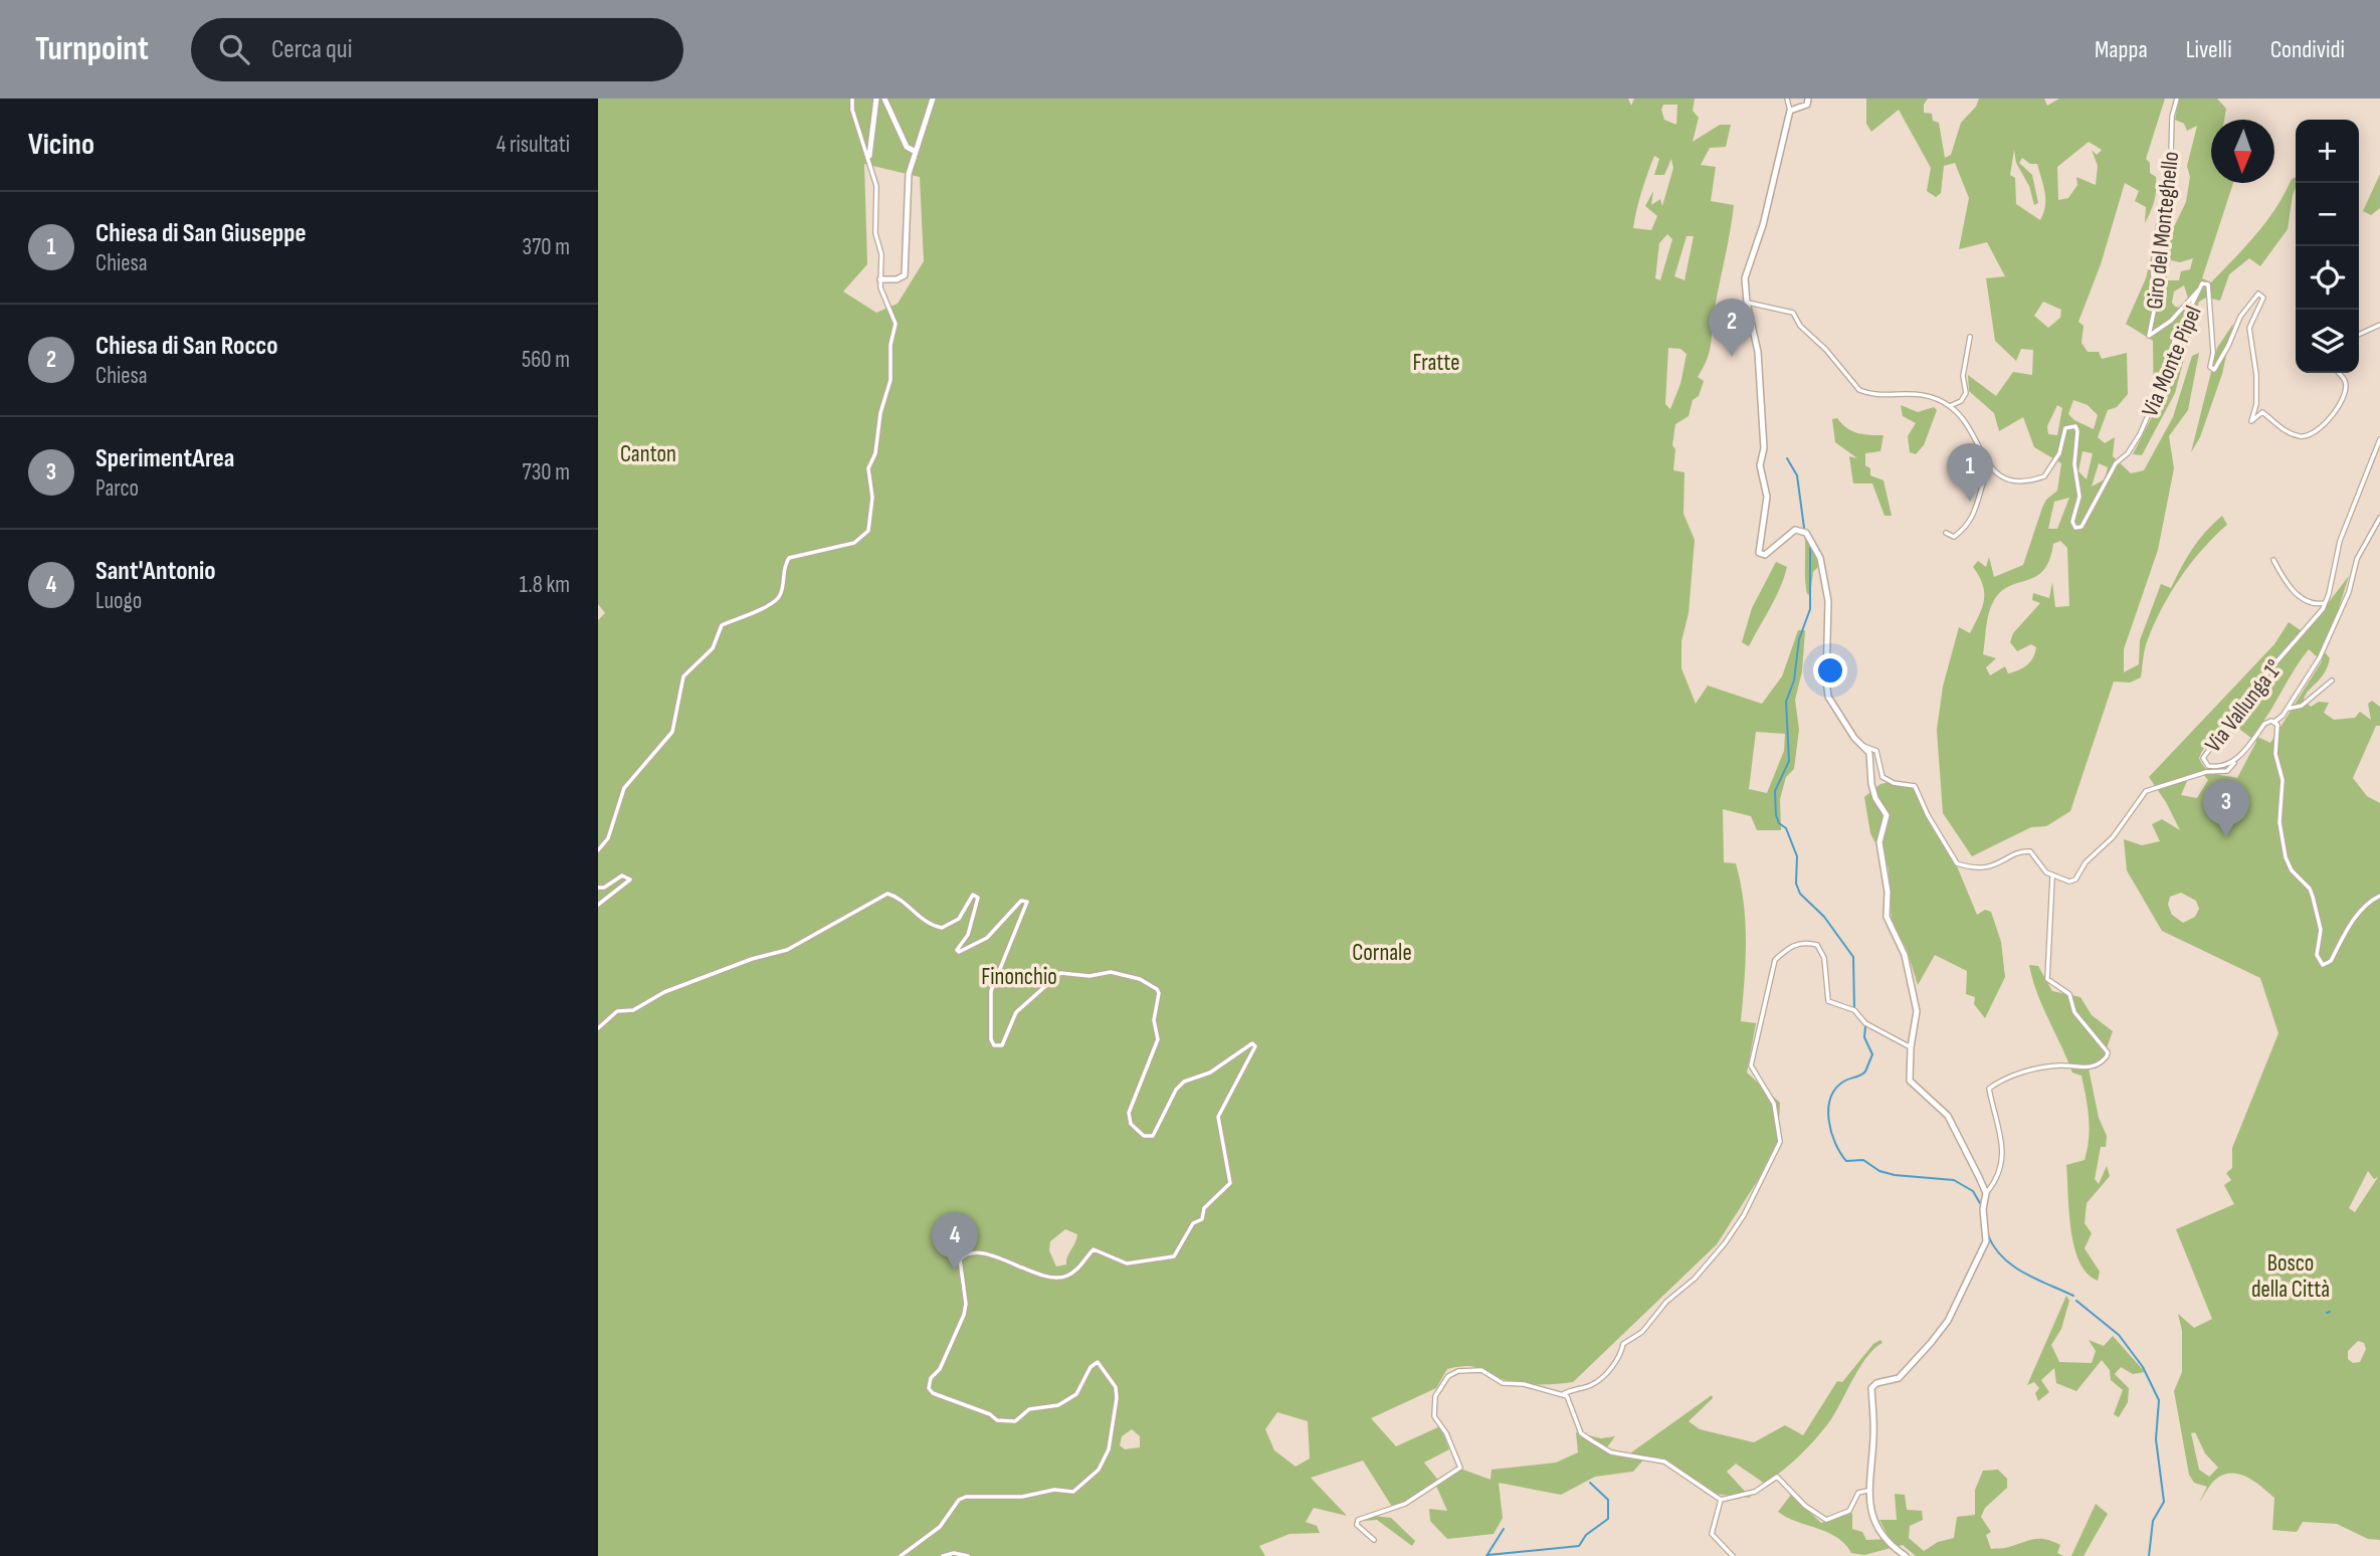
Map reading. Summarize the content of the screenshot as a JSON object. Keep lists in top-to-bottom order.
{
  "streets": {
    "street": ["Giro del Monteghello", "Via Monte Pipel", "Via Vallunga 1°"]
  },
  "crossings": [
    ["Giro del Monteghello", "Via Monte Pipel"]
  ],
  "parks": [
    "Fratte",
    "Canton",
    "Cornale",
    "Finonchio",
    "Bosco della Città"
  ],
  "north": "bottom",
  "page": {
    "header": "Turnpoint",
    "search": "Cerca qui",
    "nav": ["Mappa", "Livelli", "Condividi"],
    "heading": ["Vicino", "4 risultati"],
    "map_buttons": ["+", "−"],
    "list": [
      {
        "mark": "1",
        "name": "Chiesa di San Giuseppe",
        "note": "Chiesa",
        "value": "370 m"
      },
      {
        "mark": "2",
        "name": "Chiesa di San Rocco",
        "note": "Chiesa",
        "value": "560 m"
      },
      {
        "mark": "3",
        "name": "SperimentArea",
        "note": "Parco",
        "value": "730 m"
      },
      {
        "mark": "4",
        "name": "Sant'Antonio",
        "note": "Luogo",
        "value": "1.8 km"
      }
    ],
    "pins": [
      "2",
      "1",
      "3",
      "4"
    ]
  }
}
